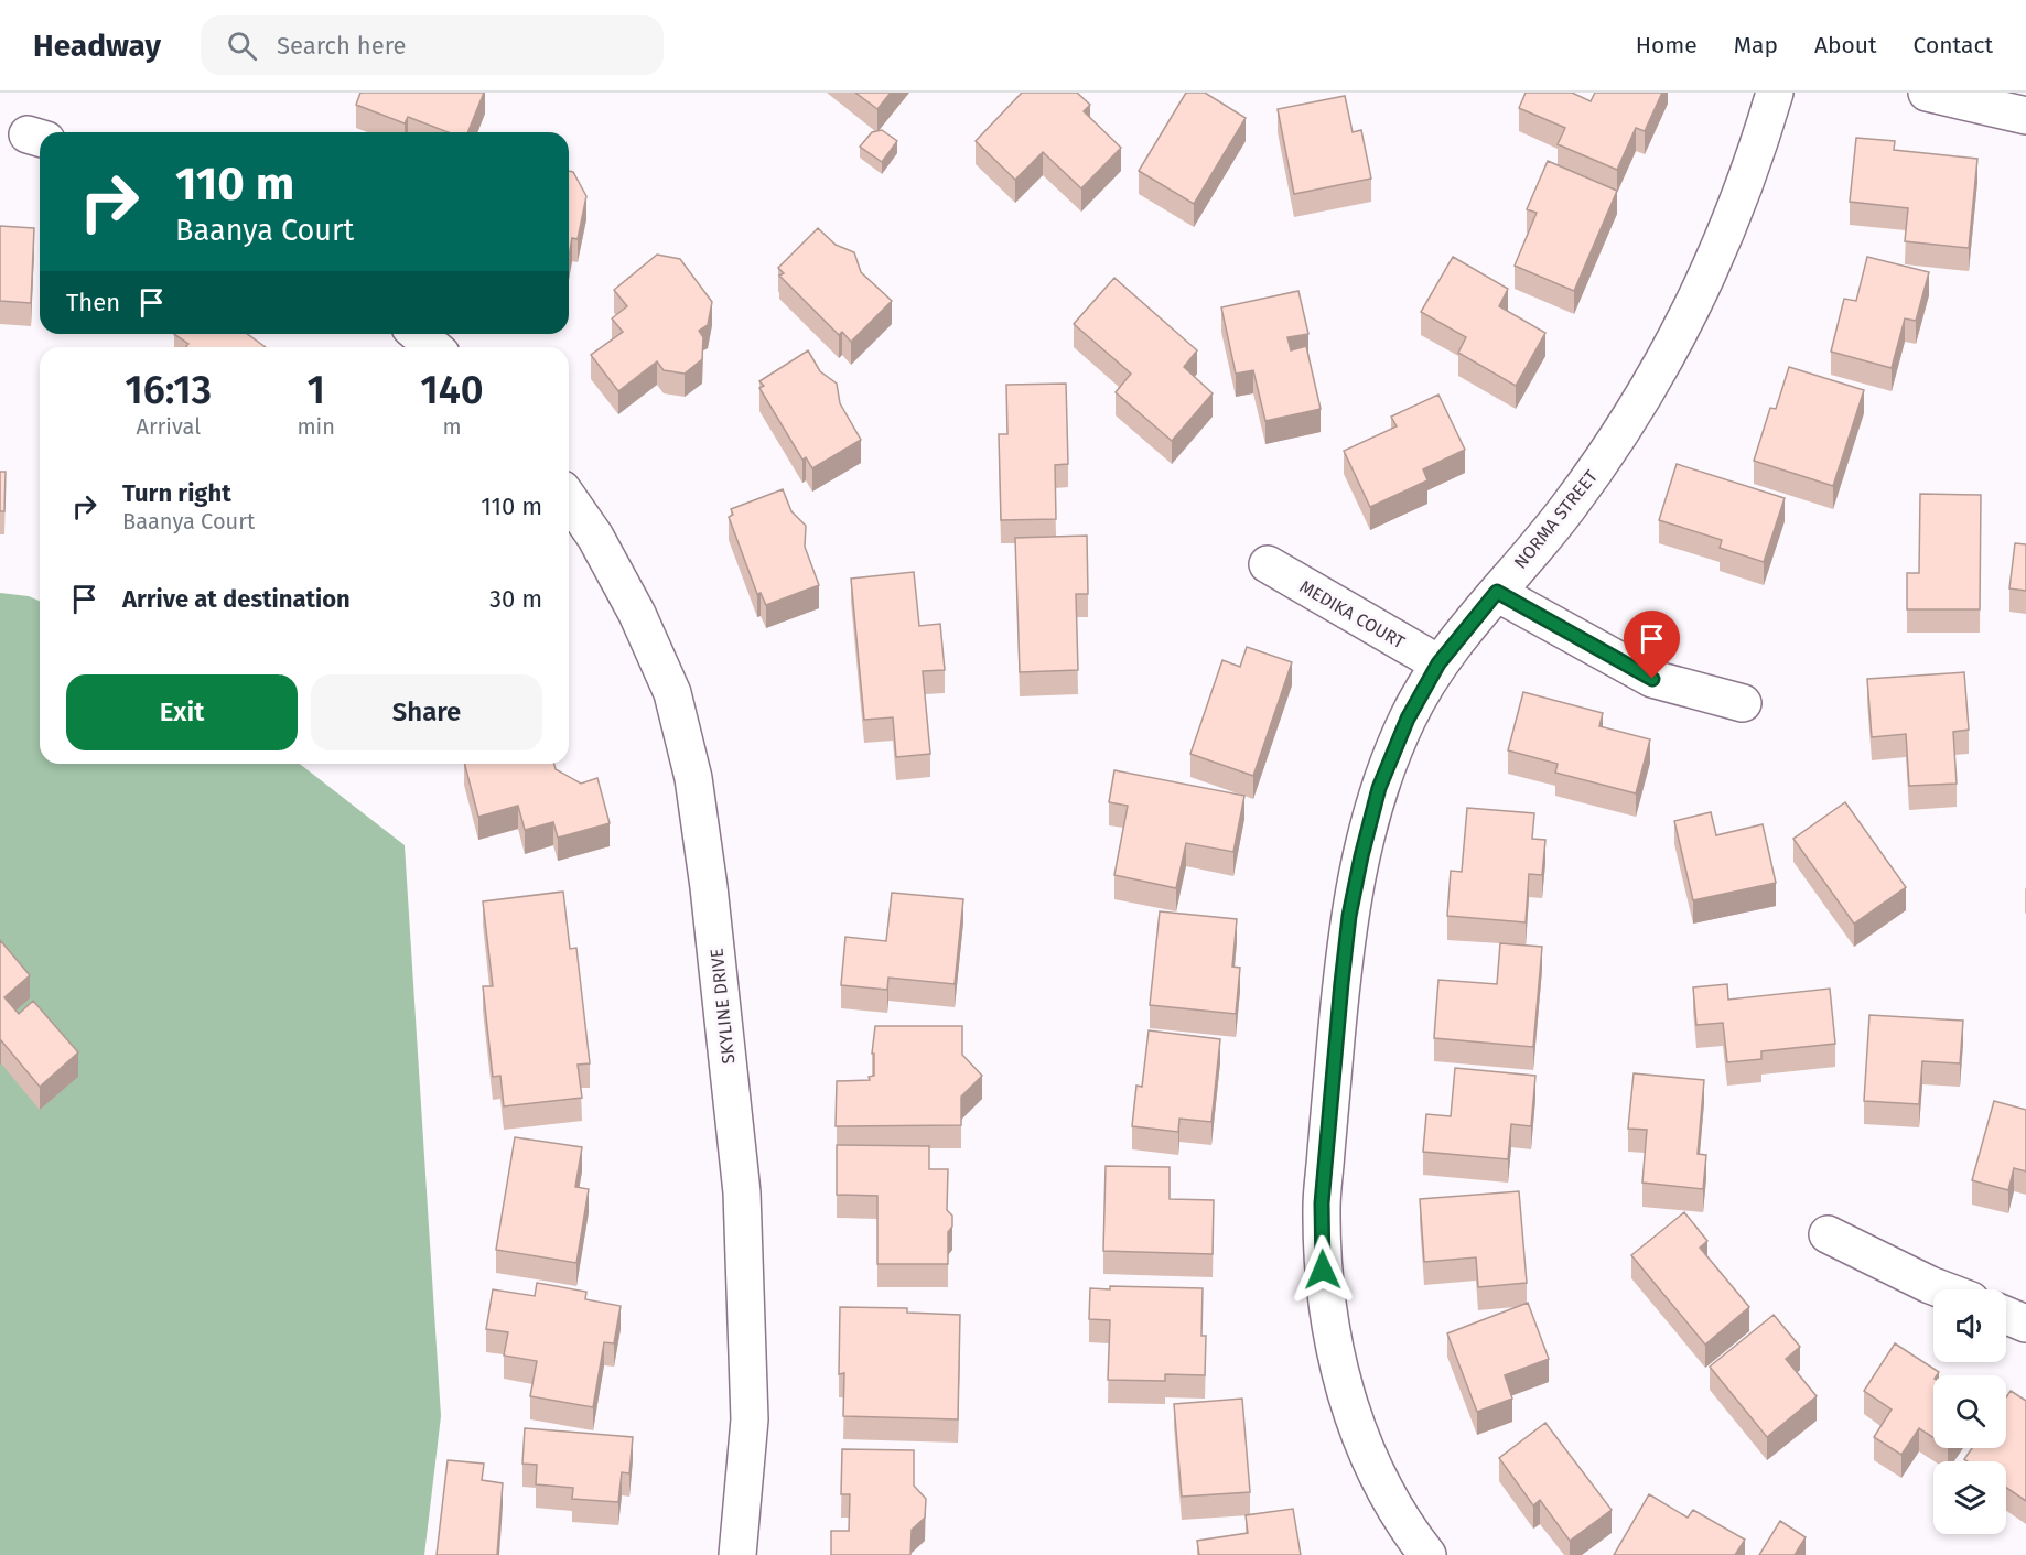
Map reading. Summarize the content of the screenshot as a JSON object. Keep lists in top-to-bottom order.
{
  "streets": {
    "street": ["NORMA STREET", "MEDIKA COURT", "SKYLINE DRIVE"]
  },
  "crossings": [
    ["NORMA STREET", "MEDIKA COURT"]
  ],
  "page": {
    "header": "Headway",
    "search": "Search here",
    "nav": [
      "Home",
      "Map",
      "About",
      "Contact"
    ],
    "turn": ["110 m", "Baanya Court"],
    "then": "Then",
    "eta": [
      "16:13",
      "Arrival",
      "1",
      "min",
      "140",
      "m"
    ],
    "list": [
      {
        "name": "Turn right",
        "note": "Baanya Court",
        "value": "110 m"
      },
      {
        "name": "Arrive at destination",
        "value": "30 m"
      }
    ],
    "buttons": ["Exit", "Share"]
  }
}
